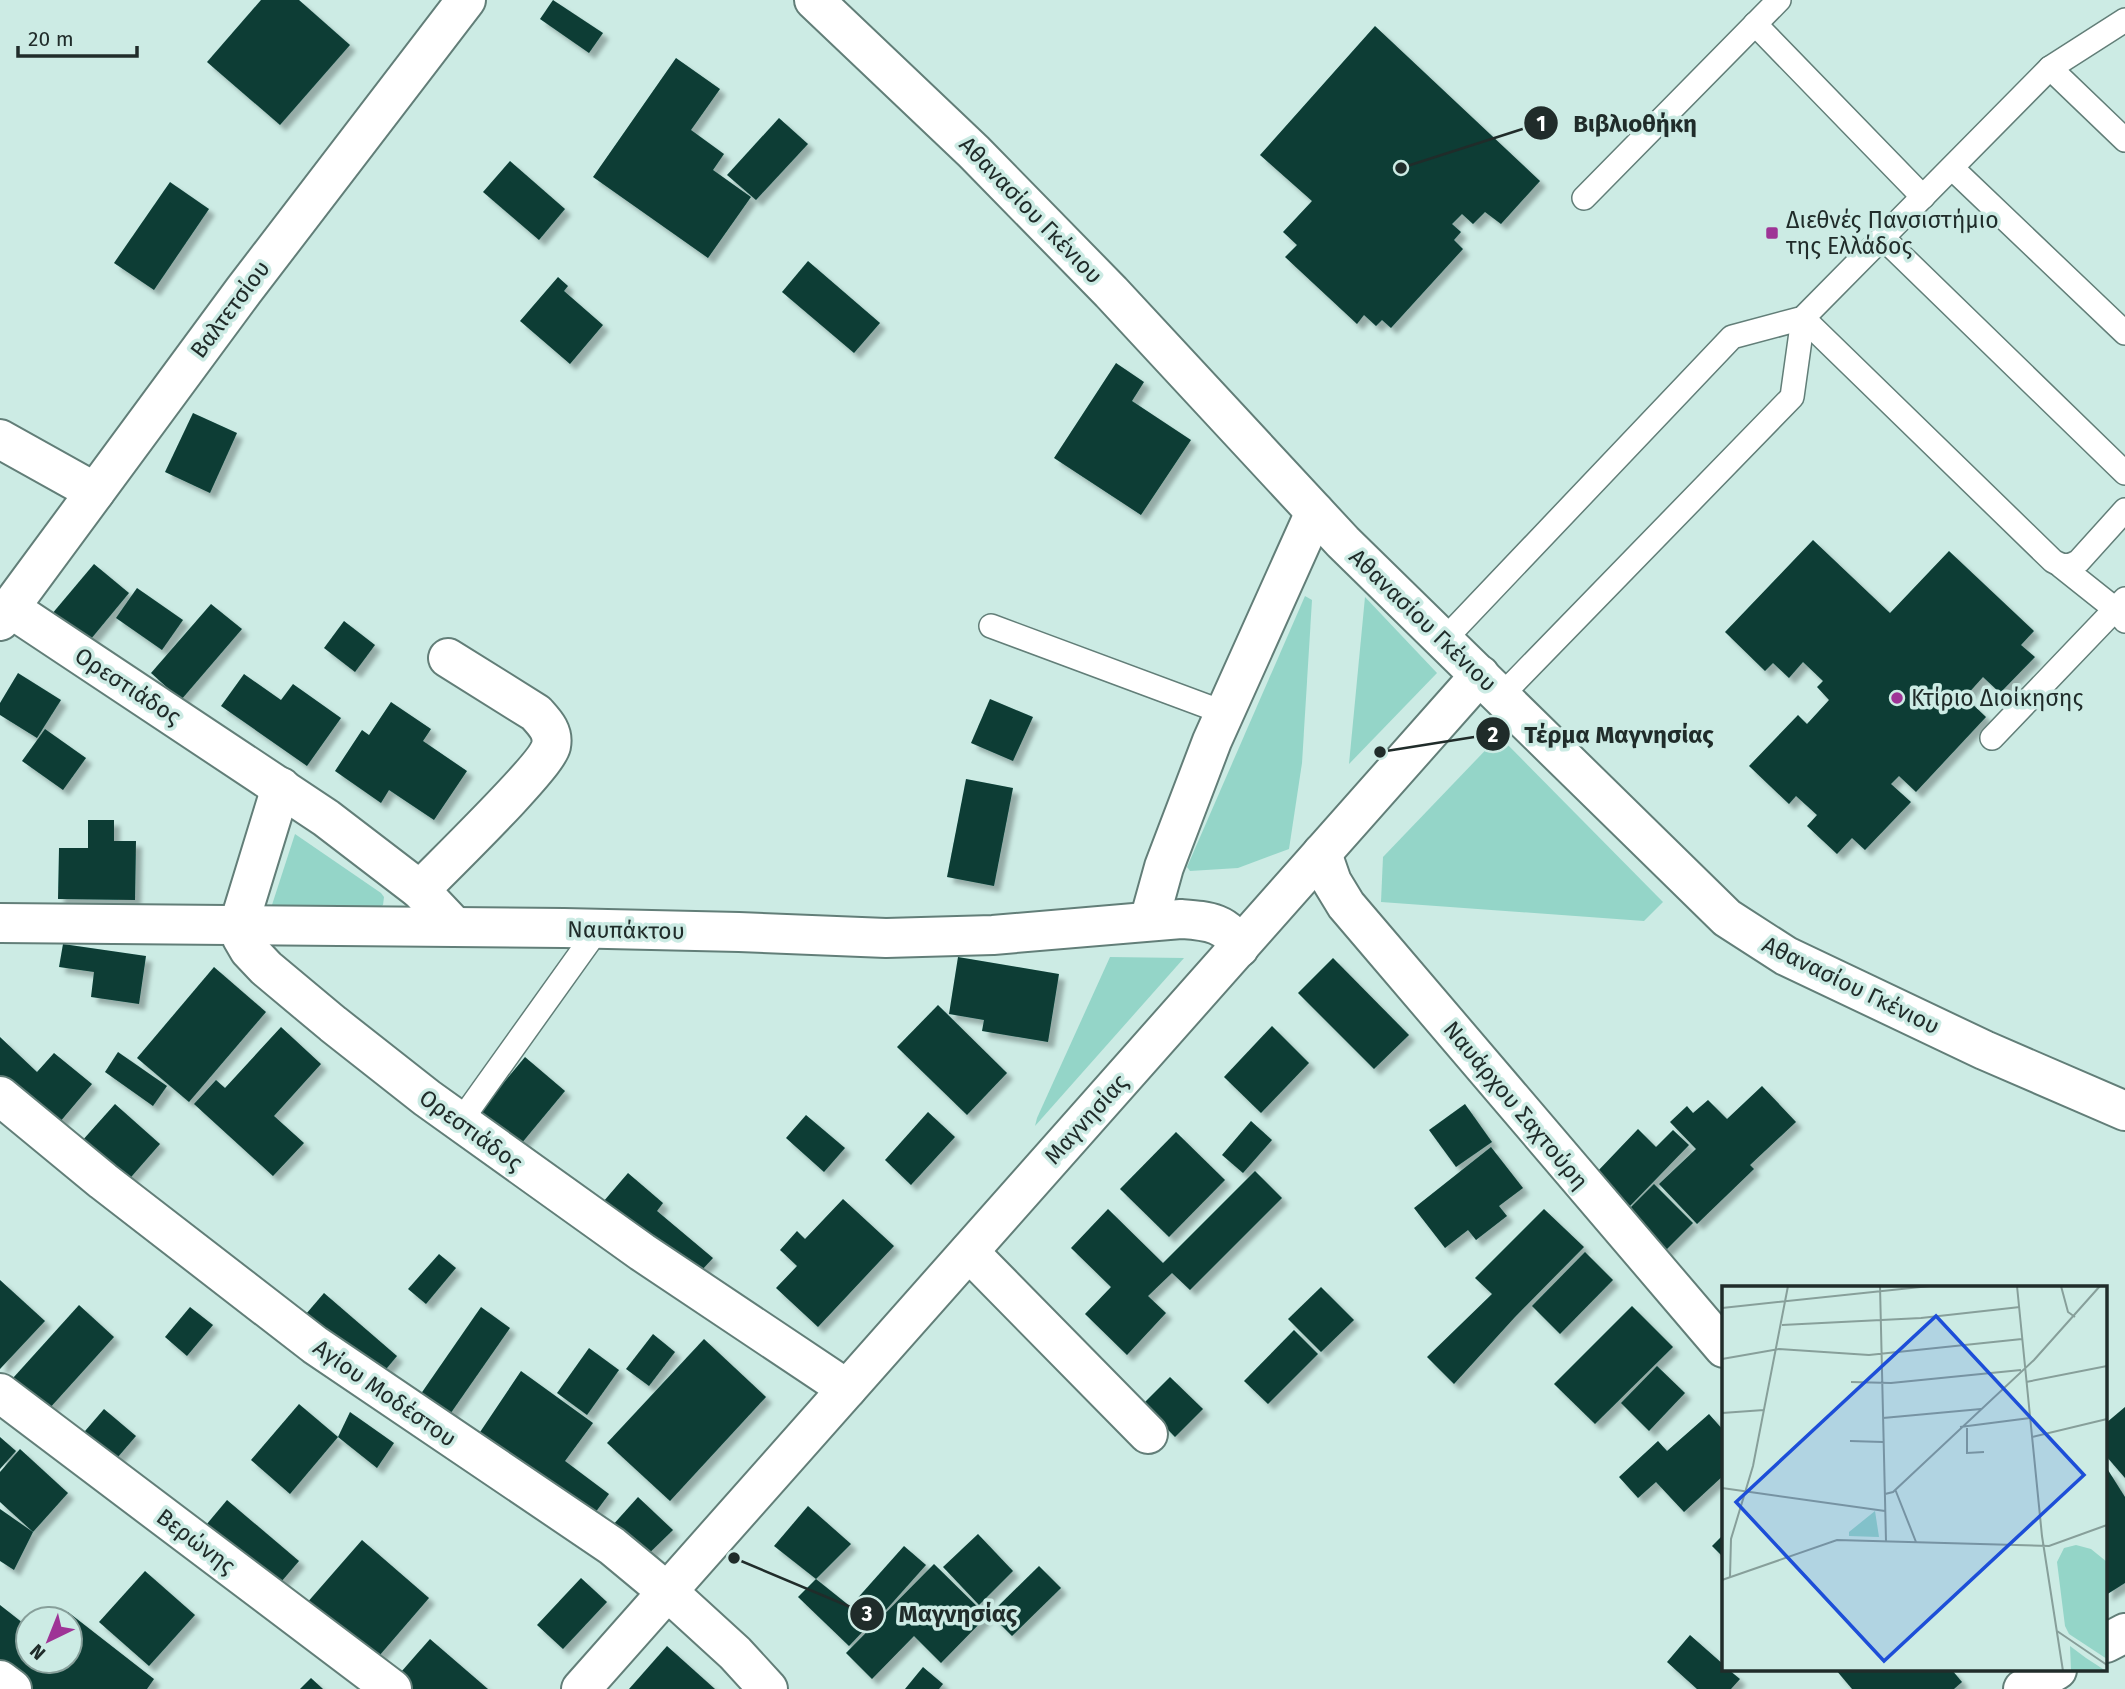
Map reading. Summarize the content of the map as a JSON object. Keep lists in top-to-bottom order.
{
  "streets": {
    "street": [
      "Αθανασίου Γκένιου",
      "Βαλτετσίου",
      "Ορεστιάδος",
      "Ναυπάκτου",
      "Ναυάρχου Σαχτούρη",
      "Μαγνησίας",
      "Αγίου Μοδέστου",
      "Βερώνης"
    ]
  },
  "crossings": [
    ["Αθανασίου Γκένιου", "Μαγνησίας"],
    ["Βαλτετσίου", "Ορεστιάδος"],
    ["Ορεστιάδος", "Ναυπάκτου"],
    ["Ορεστιάδος", "Μαγνησίας"],
    ["Ναυπάκτου", "Μαγνησίας"],
    ["Ναυάρχου Σαχτούρη", "Μαγνησίας"],
    ["Μαγνησίας", "Αγίου Μοδέστου"]
  ],
  "places": {
    "other": [
      "Βιβλιοθήκη",
      "Κτίριο Διοίκησης",
      "Τέρμα Μαγνησίας",
      "Μαγνησίας"
    ],
    "transit": ["Διεθνές Πανσιστήμιο της Ελλάδος"]
  },
  "scale_bar": "20 m",
  "north": "bottom left"
}
